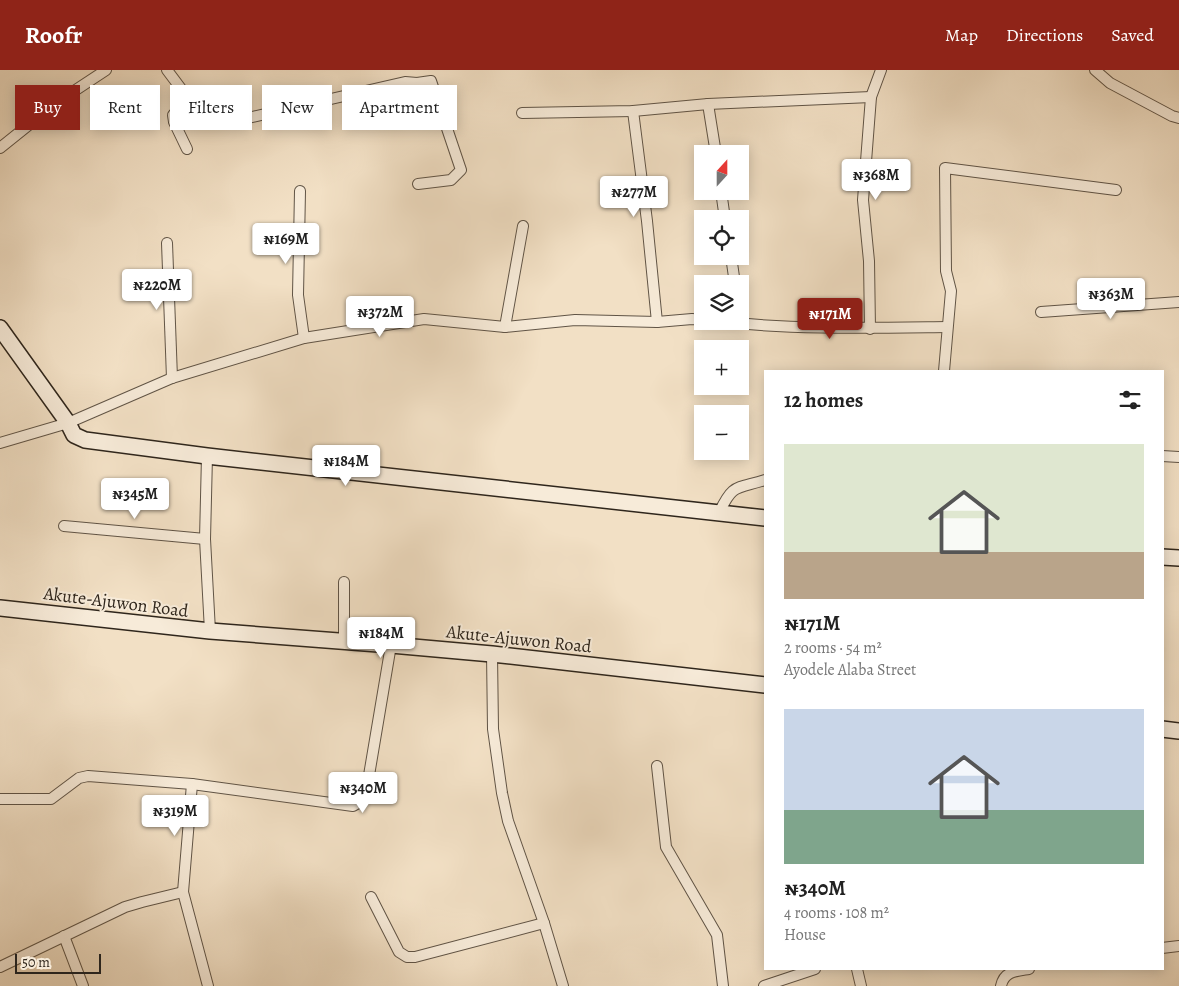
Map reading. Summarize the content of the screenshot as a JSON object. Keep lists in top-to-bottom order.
{
  "streets": {
    "street": ["Akute-Ajuwon Road"]
  },
  "scale_bar": "50 m",
  "north": "top",
  "page": {
    "header": "Roofr",
    "nav": ["Map", "Directions", "Saved"],
    "chip": [
      "Buy",
      "Rent",
      "Filters",
      "New",
      "Apartment"
    ],
    "map_buttons": ["+", "−"],
    "price": [
      "₦368M",
      "₦277M",
      "₦169M",
      "₦220M",
      "₦363M",
      "₦372M",
      "₦171M",
      "₦184M",
      "₦345M",
      "₦184M",
      "₦340M",
      "₦319M"
    ],
    "heading": "12 homes",
    "list": [
      {
        "name": "₦171M",
        "note": "2 rooms · 54 m² · Ayodele Alaba Street"
      },
      {
        "name": "₦340M",
        "note": "4 rooms · 108 m² · House"
      }
    ],
    "scale": "50 m"
  }
}
